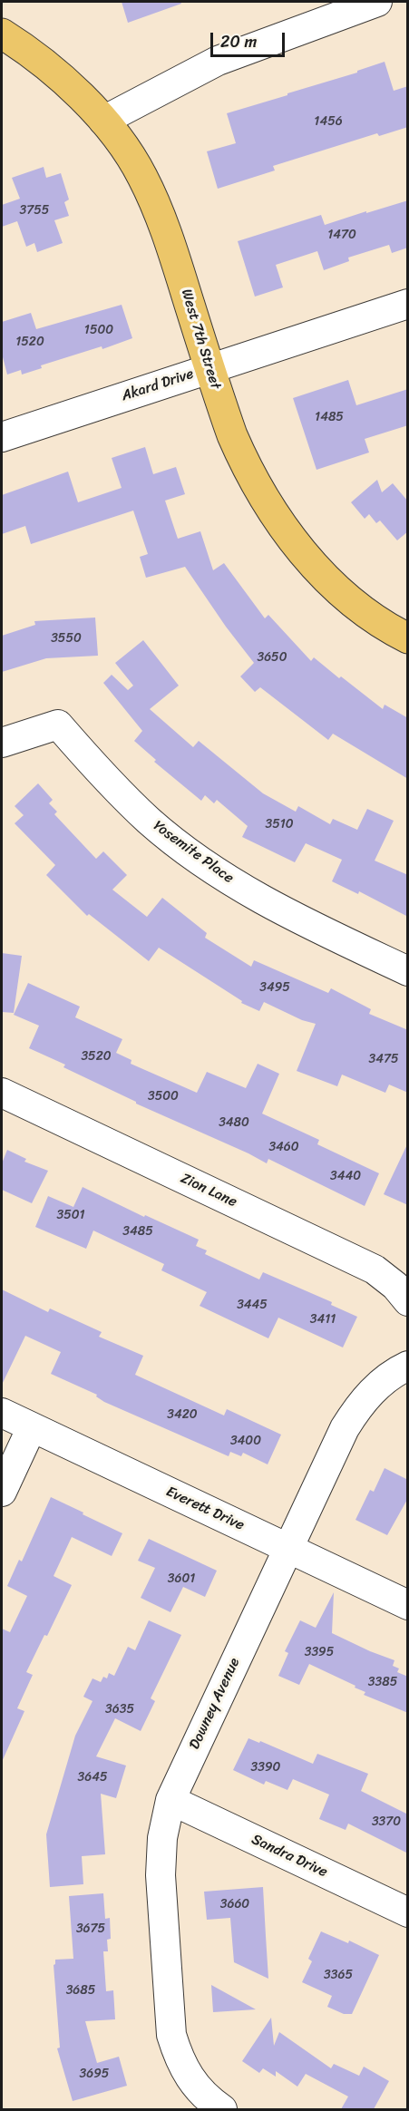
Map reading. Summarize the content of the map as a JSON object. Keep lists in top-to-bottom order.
{
  "streets": {
    "main road": ["West 7th Street"],
    "street": [
      "Akard Drive",
      "Yosemite Place",
      "Zion Lane",
      "Everett Drive",
      "Downey Avenue",
      "Sandra Drive"
    ]
  },
  "crossings": [
    ["West 7th Street", "Akard Drive"],
    ["Everett Drive", "Downey Avenue"],
    ["Downey Avenue", "Sandra Drive"]
  ],
  "house_numbers": [
    "1456",
    "3755",
    "1470",
    "1500",
    "1520",
    "1485",
    "3550",
    "3650",
    "3510",
    "3495",
    "3520",
    "3475",
    "3500",
    "3480",
    "3460",
    "3440",
    "3501",
    "3485",
    "3445",
    "3411",
    "3420",
    "3400",
    "3601",
    "3395",
    "3385",
    "3635",
    "3390",
    "3645",
    "3370",
    "3660",
    "3675",
    "3365",
    "3685",
    "3695"
  ],
  "scale_bar": "20 m"
}
